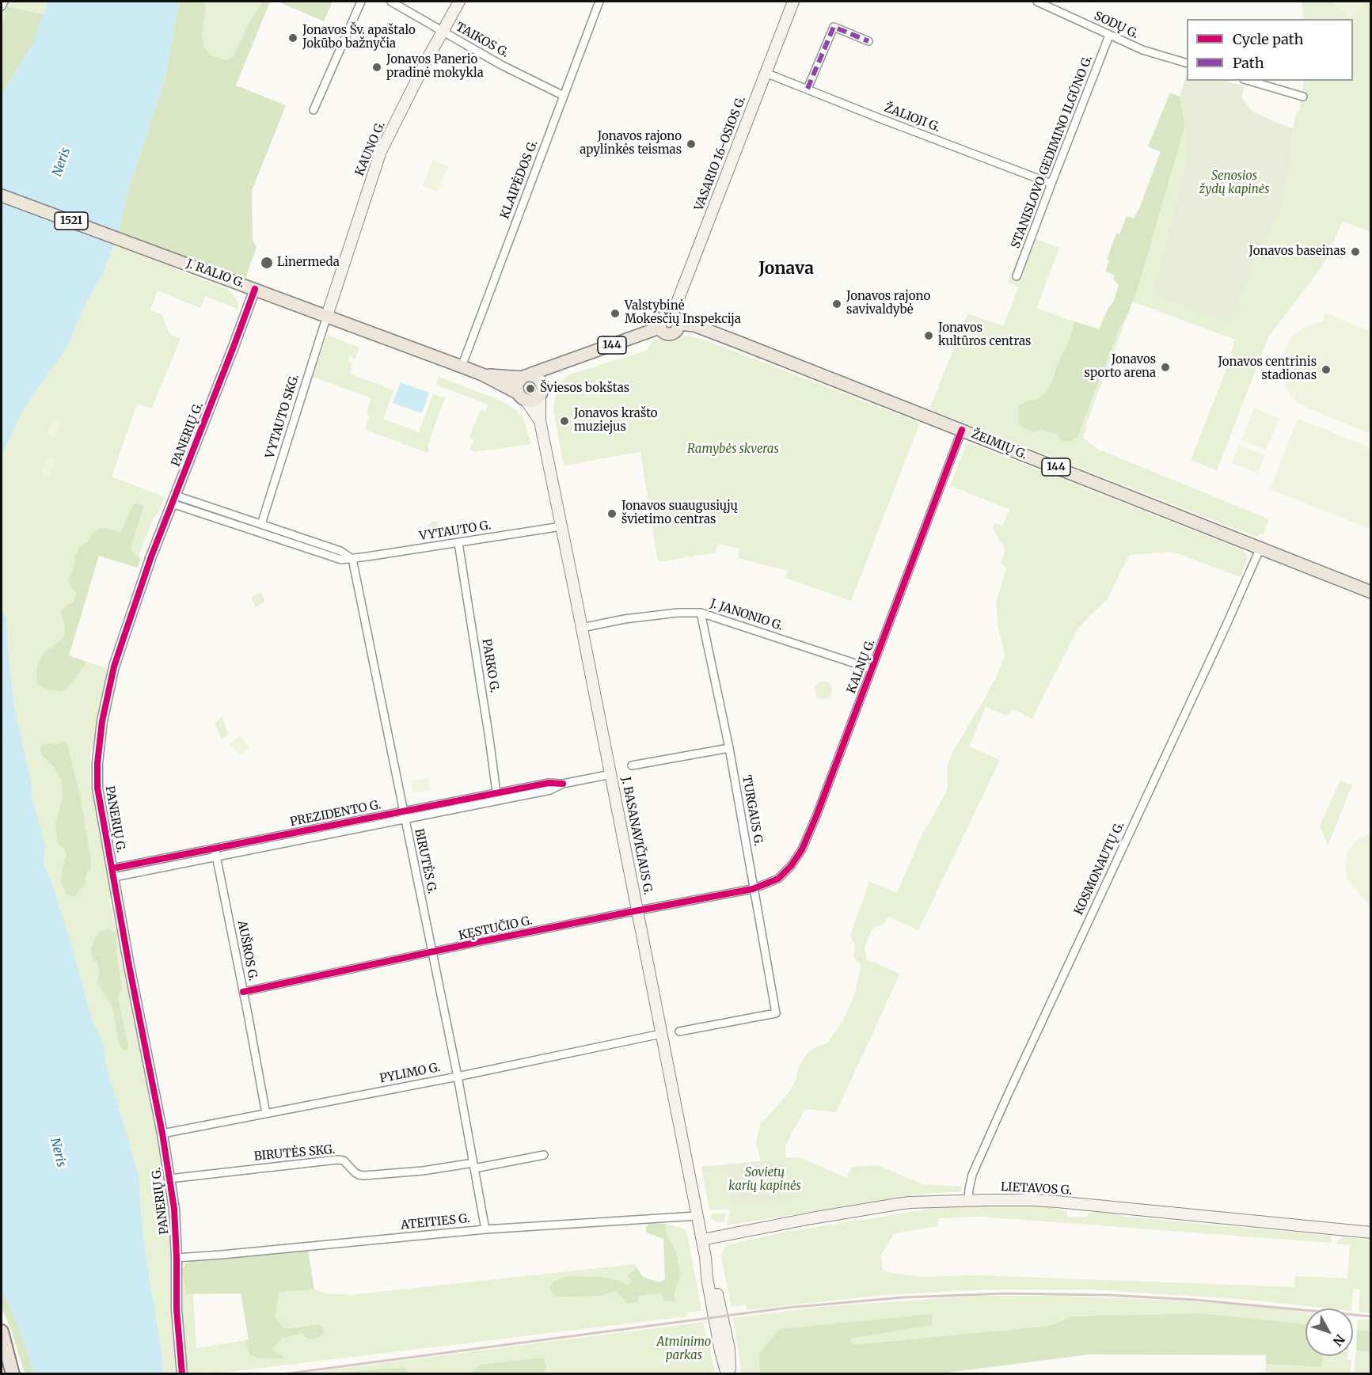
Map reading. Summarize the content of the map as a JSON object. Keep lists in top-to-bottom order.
{
  "streets": {
    "main road": [
      "KAUNO G.",
      "VASARIO 16-OSIOS G.",
      "1521",
      "J. RALIO G.",
      "144",
      "ŽEIMIŲ G.",
      "J. BASANAVIČIAUS G.",
      "LIETAVOS G."
    ],
    "street": [
      "SODŲ G.",
      "TAIKOS G.",
      "ŽALIOJI G.",
      "STANISLOVO GEDIMINO ILGŪNO G.",
      "KLAIPĖDOS G.",
      "VYTAUTO SKG.",
      "PANERIŲ G.",
      "VYTAUTO G.",
      "J. JANONIO G.",
      "PARKO G.",
      "KALNŲ G.",
      "TURGAUS G.",
      "PREZIDENTO G.",
      "BIRUTĖS G.",
      "KOSMONAUTŲ G.",
      "KĘSTUČIO G.",
      "AUŠROS G.",
      "PYLIMO G.",
      "BIRUTĖS SKG.",
      "ATEITIES G."
    ]
  },
  "crossings": [
    ["SODŲ G.", "STANISLOVO GEDIMINO ILGŪNO G."],
    ["TAIKOS G.", "KAUNO G."],
    ["TAIKOS G.", "KLAIPĖDOS G."],
    ["ŽALIOJI G.", "STANISLOVO GEDIMINO ILGŪNO G."],
    ["ŽALIOJI G.", "VASARIO 16-OSIOS G."],
    ["KAUNO G.", "J. RALIO G."],
    ["KAUNO G.", "VYTAUTO SKG."],
    ["VASARIO 16-OSIOS G.", "144"],
    ["VASARIO 16-OSIOS G.", "ŽEIMIŲ G."],
    ["KLAIPĖDOS G.", "J. RALIO G."],
    ["J. RALIO G.", "144"],
    ["J. RALIO G.", "VYTAUTO SKG."],
    ["J. RALIO G.", "PANERIŲ G."],
    ["J. RALIO G.", "J. BASANAVIČIAUS G."],
    ["144", "ŽEIMIŲ G."],
    ["144", "J. BASANAVIČIAUS G."],
    ["PANERIŲ G.", "VYTAUTO G."],
    ["PANERIŲ G.", "PREZIDENTO G."],
    ["PANERIŲ G.", "PYLIMO G."],
    ["PANERIŲ G.", "BIRUTĖS SKG."],
    ["PANERIŲ G.", "ATEITIES G."],
    ["ŽEIMIŲ G.", "KALNŲ G."],
    ["ŽEIMIŲ G.", "KOSMONAUTŲ G."],
    ["VYTAUTO G.", "PARKO G."],
    ["VYTAUTO G.", "J. BASANAVIČIAUS G."],
    ["VYTAUTO G.", "BIRUTĖS G."],
    ["J. JANONIO G.", "KALNŲ G."],
    ["J. JANONIO G.", "TURGAUS G."],
    ["J. JANONIO G.", "J. BASANAVIČIAUS G."],
    ["PARKO G.", "PREZIDENTO G."],
    ["KALNŲ G.", "TURGAUS G."],
    ["KALNŲ G.", "KĘSTUČIO G."],
    ["TURGAUS G.", "KĘSTUČIO G."],
    ["PREZIDENTO G.", "J. BASANAVIČIAUS G."],
    ["PREZIDENTO G.", "BIRUTĖS G."],
    ["PREZIDENTO G.", "AUŠROS G."],
    ["J. BASANAVIČIAUS G.", "KĘSTUČIO G."],
    ["J. BASANAVIČIAUS G.", "PYLIMO G."],
    ["J. BASANAVIČIAUS G.", "LIETAVOS G."],
    ["J. BASANAVIČIAUS G.", "ATEITIES G."],
    ["BIRUTĖS G.", "KĘSTUČIO G."],
    ["BIRUTĖS G.", "PYLIMO G."],
    ["BIRUTĖS G.", "BIRUTĖS SKG."],
    ["BIRUTĖS G.", "ATEITIES G."],
    ["KOSMONAUTŲ G.", "LIETAVOS G."],
    ["KĘSTUČIO G.", "AUŠROS G."],
    ["AUŠROS G.", "PYLIMO G."]
  ],
  "districts": ["Jonava"],
  "water": ["Neris"],
  "parks": [
    "Senosios žydų kapinės",
    "Ramybės skveras",
    "Sovietų karių kapinės",
    "Atminimo parkas"
  ],
  "places": [
    "Jonavos Šv. apaštalo Jokūbo bažnyčia",
    "Jonavos Panerio pradinė mokykla",
    "Jonavos rajono apylinkės teismas",
    "Jonavos baseinas",
    "Linermeda",
    "Jonavos rajono savivaldybė",
    "Valstybinė Mokesčių Inspekcija",
    "Jonavos kultūros centras",
    "Jonavos sporto arena",
    "Jonavos centrinis stadionas",
    "Šviesos bokštas",
    "Jonavos krašto muziejus",
    "Jonavos suaugusiųjų švietimo centras"
  ],
  "legend": ["Cycle path", "Path"],
  "north": "bottom right"
}
